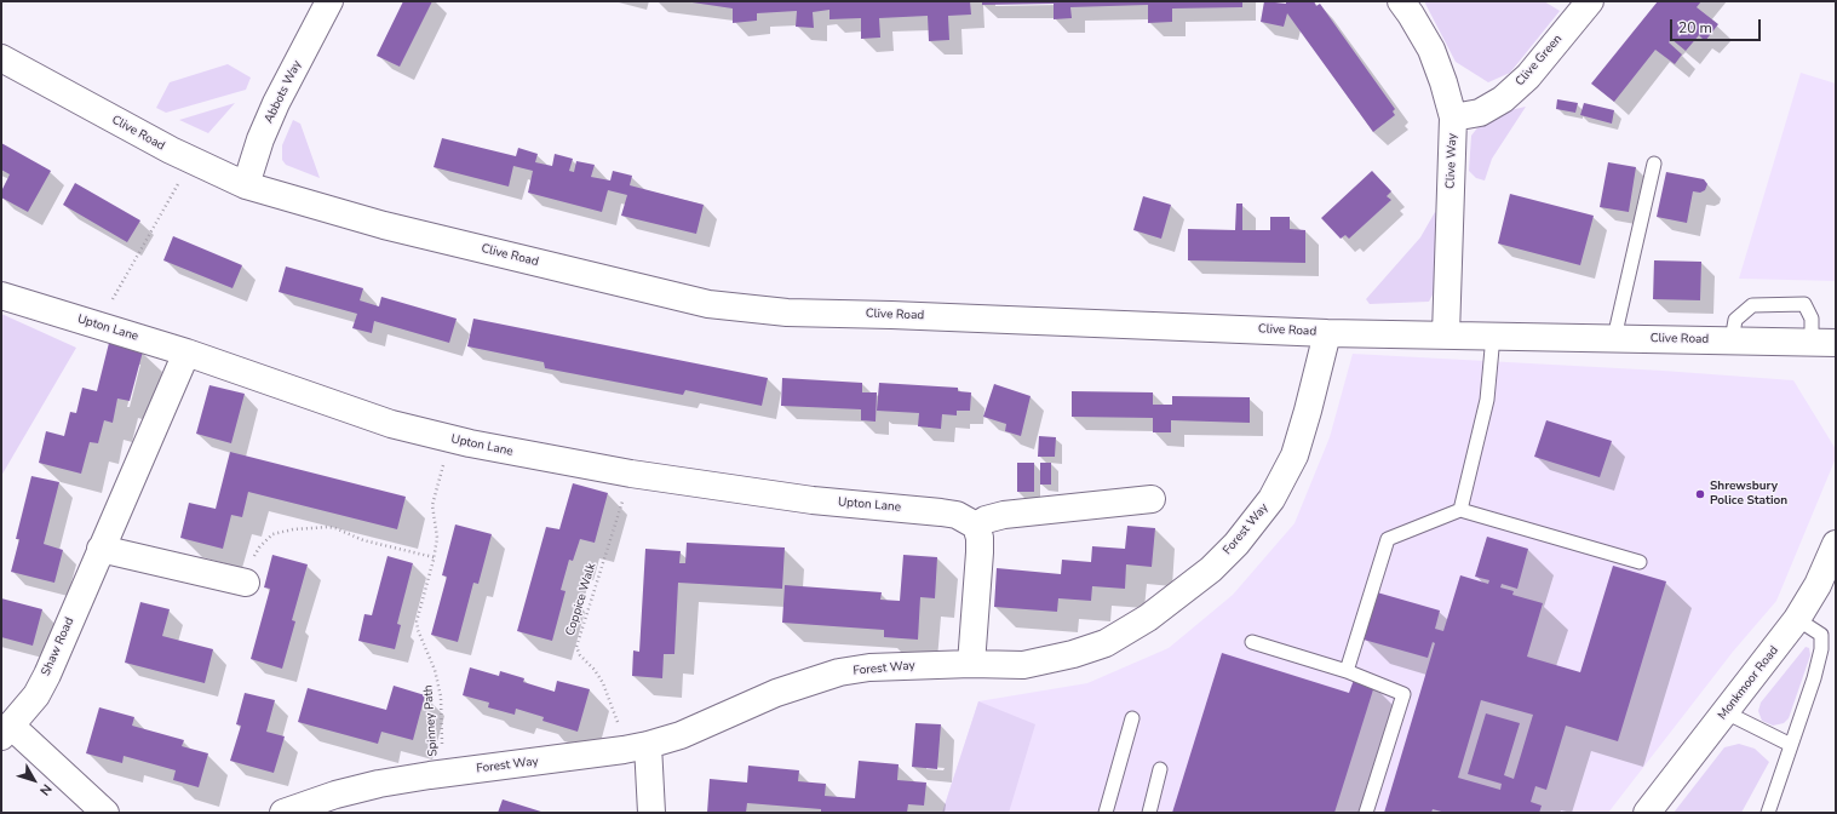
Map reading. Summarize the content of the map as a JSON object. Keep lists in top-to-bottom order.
{
  "streets": {
    "street": [
      "Clive Green",
      "Abbots Way",
      "Clive Road",
      "Clive Way",
      "Upton Lane",
      "Forest Way",
      "Shaw Road",
      "Monkmoor Road"
    ],
    "path": ["Coppice Walk", "Spinney Path"]
  },
  "crossings": [
    ["Clive Green", "Clive Way"],
    ["Abbots Way", "Clive Road"],
    ["Clive Road", "Clive Way"],
    ["Clive Road", "Forest Way"],
    ["Upton Lane", "Coppice Walk"],
    ["Upton Lane", "Shaw Road"],
    ["Upton Lane", "Spinney Path"],
    ["Forest Way", "Coppice Walk"],
    ["Forest Way", "Spinney Path"]
  ],
  "places": ["Shrewsbury Police Station"],
  "scale_bar": "20 m",
  "north": "bottom right"
}
